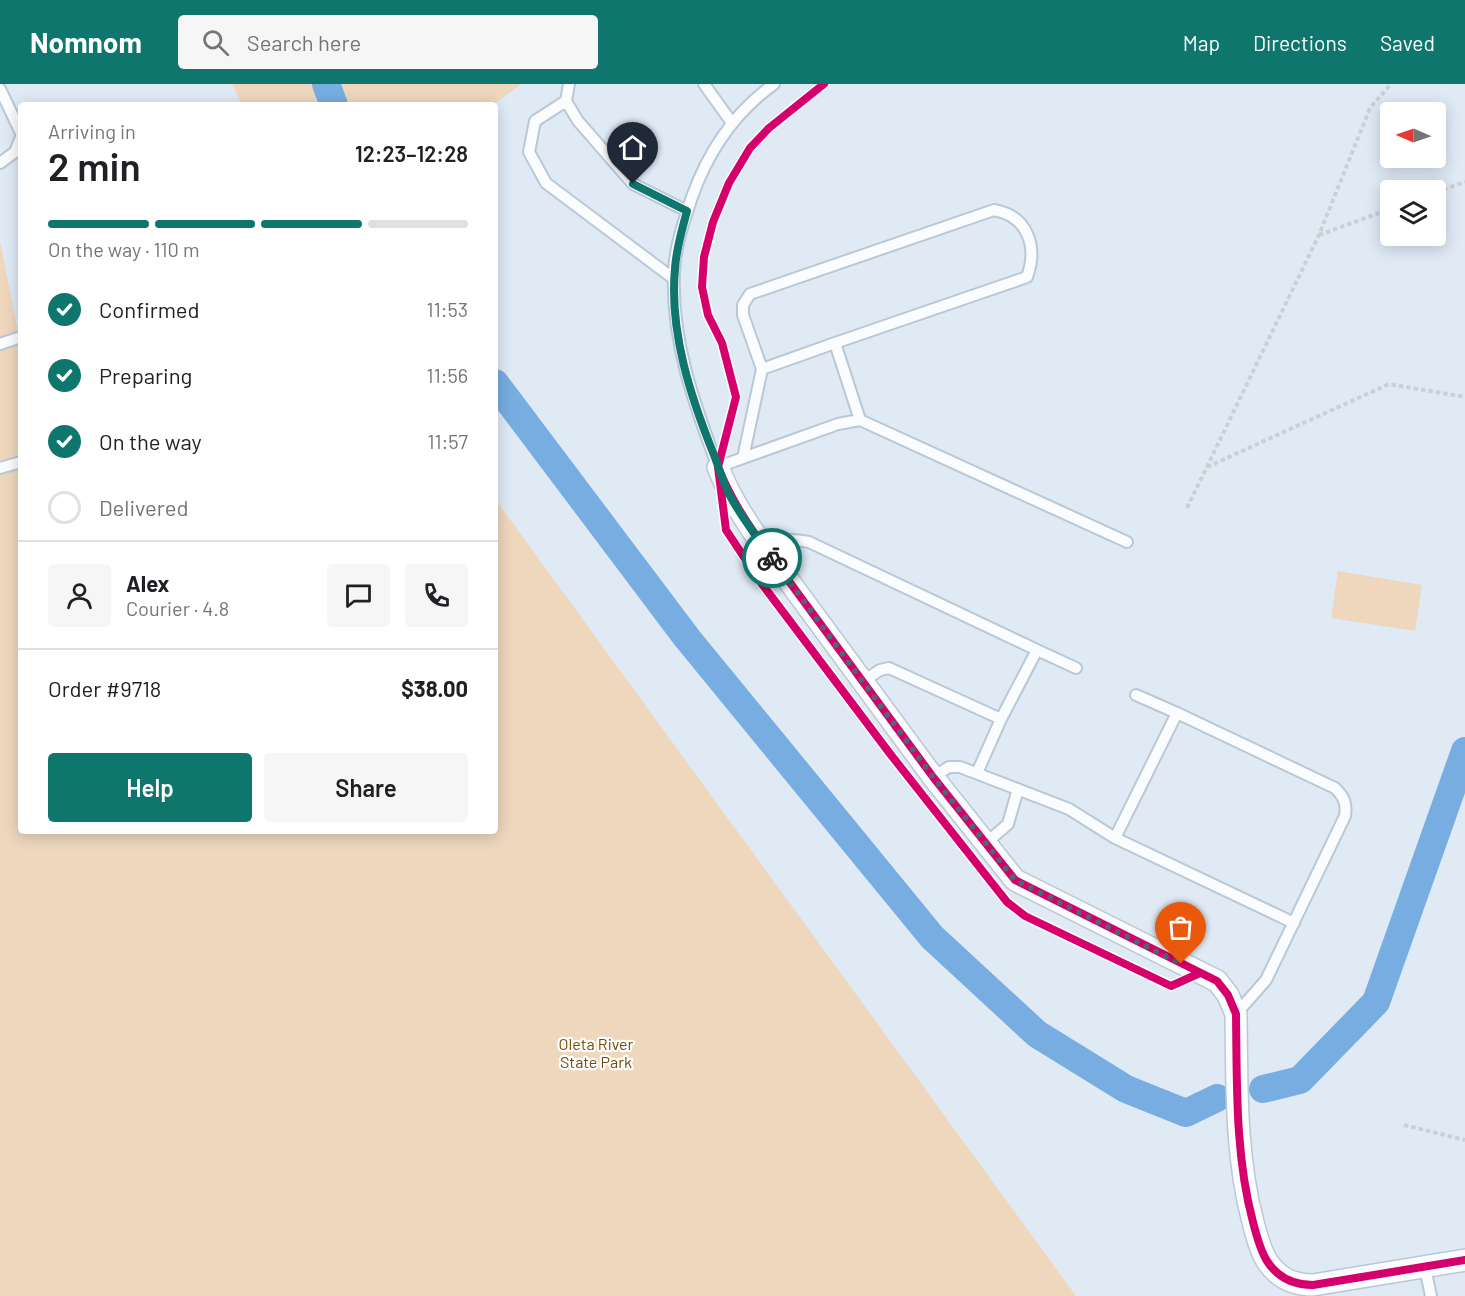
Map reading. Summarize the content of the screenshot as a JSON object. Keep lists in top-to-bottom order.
{
  "parks": ["Oleta River State Park"],
  "north": "left",
  "page": {
    "header": "Nomnom",
    "search": "Search here",
    "nav": ["Map", "Directions", "Saved"],
    "heading": ["2 min", "Arriving in", "12:23–12:28"],
    "panel": [
      "Alex",
      "Courier · 4.8",
      "Order #9718",
      "$38.00"
    ],
    "bar": "On the way · 110 m",
    "list": [
      ["Confirmed", "11:53"],
      ["Preparing", "11:56"],
      ["On the way", "11:57"],
      "Delivered"
    ],
    "buttons": ["Help", "Share"]
  }
}
